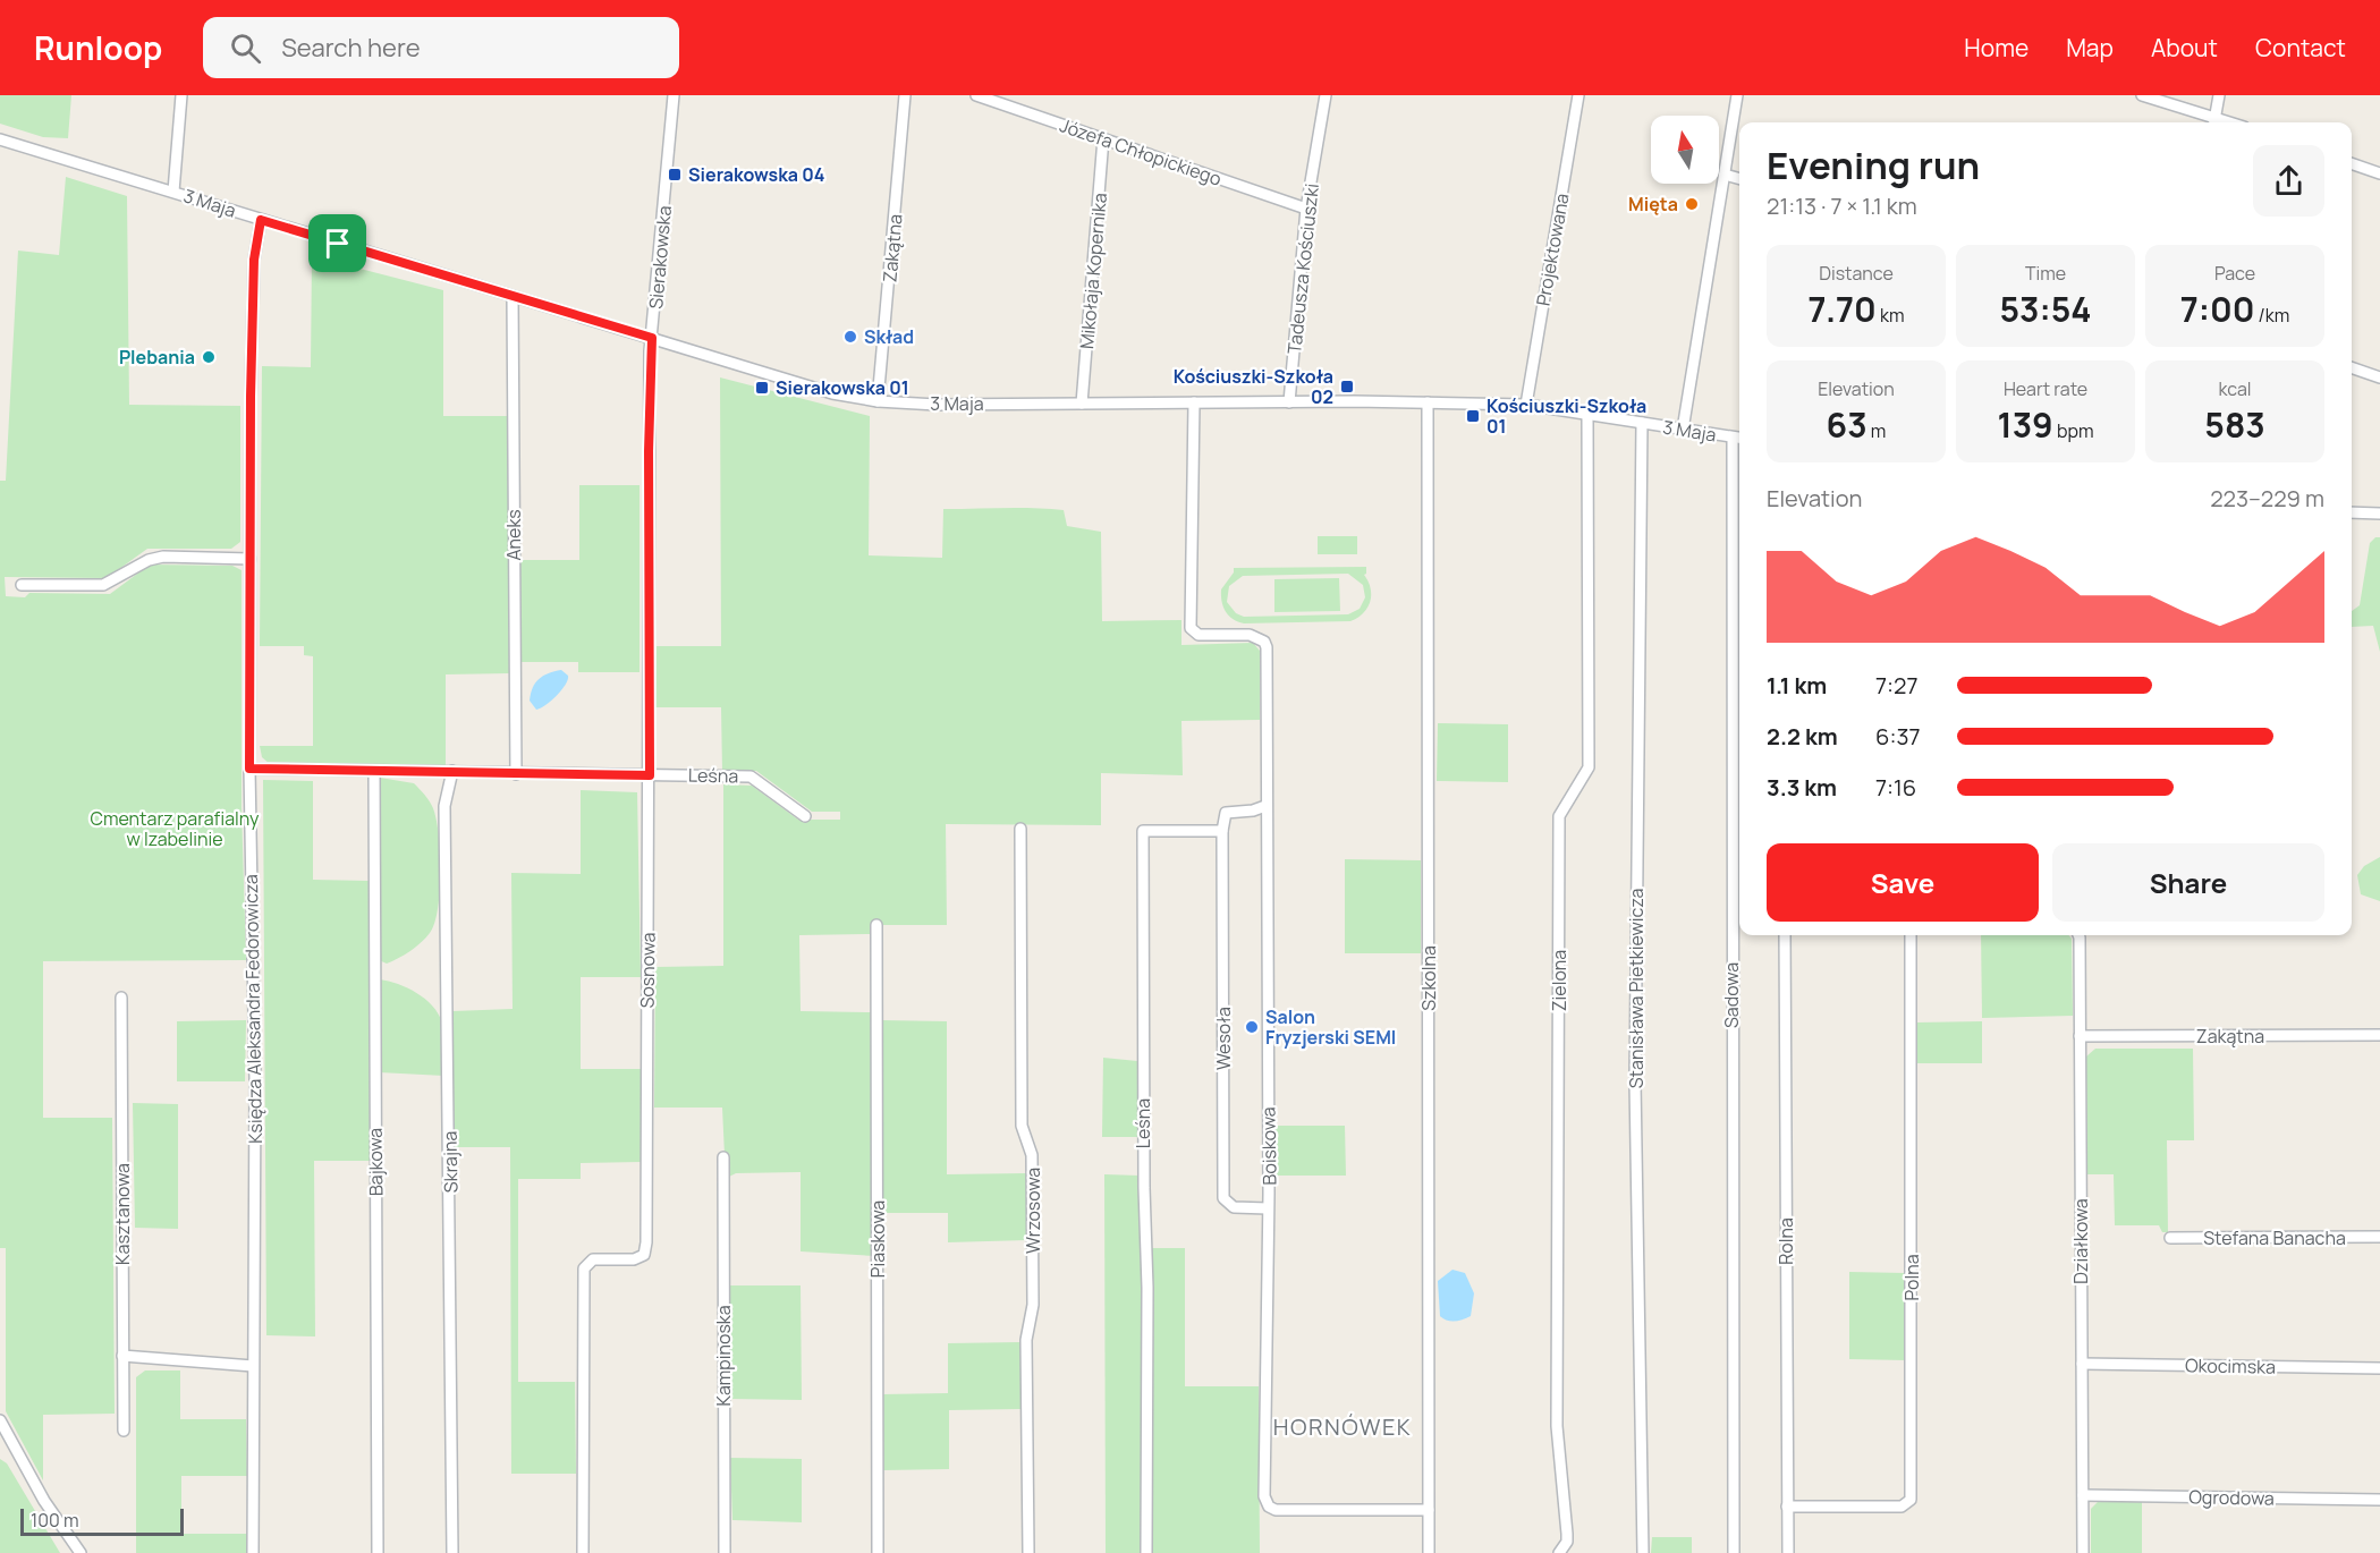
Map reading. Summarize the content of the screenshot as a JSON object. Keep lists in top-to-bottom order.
{
  "streets": {
    "street": [
      "Józefa Chłopickiego",
      "3 Maja",
      "Zakątna",
      "Projektowana",
      "Sierakowska",
      "Tadeusza Kościuszki",
      "Mikołaja Kopernika",
      "Aneks",
      "Leśna",
      "Sosnowa",
      "Szkolna",
      "Zielona",
      "Stanisława Pietkiewicza",
      "Sadowa",
      "Księdza Aleksandra Fedorowicza",
      "Wesoła",
      "Boiskowa",
      "Bajkowa",
      "Skrajna",
      "Wrzosowa",
      "Kasztanowa",
      "Stefana Banacha",
      "Piaskowa",
      "Rolna",
      "Działkowa",
      "Polna",
      "Kampinoska",
      "Okocimska",
      "Ogrodowa"
    ]
  },
  "crossings": [
    ["Józefa Chłopickiego", "Tadeusza Kościuszki"],
    ["Józefa Chłopickiego", "Mikołaja Kopernika"],
    ["3 Maja", "Zakątna"],
    ["3 Maja", "Projektowana"],
    ["3 Maja", "Sierakowska"],
    ["3 Maja", "Tadeusza Kościuszki"],
    ["3 Maja", "Mikołaja Kopernika"],
    ["3 Maja", "Aneks"],
    ["3 Maja", "Sosnowa"],
    ["3 Maja", "Szkolna"],
    ["3 Maja", "Zielona"],
    ["3 Maja", "Stanisława Pietkiewicza"],
    ["3 Maja", "Sadowa"],
    ["3 Maja", "Księdza Aleksandra Fedorowicza"],
    ["3 Maja", "Boiskowa"],
    ["Zakątna", "Działkowa"],
    ["Sierakowska", "Sosnowa"],
    ["Aneks", "Leśna"],
    ["Leśna", "Sosnowa"],
    ["Leśna", "Księdza Aleksandra Fedorowicza"],
    ["Leśna", "Wesoła"],
    ["Leśna", "Bajkowa"],
    ["Leśna", "Skrajna"],
    ["Szkolna", "Boiskowa"],
    ["Wesoła", "Boiskowa"],
    ["Rolna", "Polna"],
    ["Działkowa", "Okocimska"],
    ["Działkowa", "Ogrodowa"]
  ],
  "districts": ["HORNÓWEK"],
  "parks": ["Cmentarz parafialny w Izabelinie"],
  "places": {
    "transit": [
      "Sierakowska 04",
      "Kościuszki-Szkoła 02",
      "Sierakowska 01",
      "Kościuszki-Szkoła 01"
    ],
    "other": [
      "Mięta",
      "Skład",
      "Plebania",
      "Salon Fryzjerski SEMI"
    ]
  },
  "scale_bar": "100 m",
  "north": "top",
  "page": {
    "header": "Runloop",
    "search": "Search here",
    "nav": [
      "Home",
      "Map",
      "About",
      "Contact"
    ],
    "heading": ["Evening run", "21:13 · 7 × 1.1 km"],
    "stats": [
      ["Distance", "7.70 km"],
      ["Time", "53:54"],
      ["Pace", "7:00 /km"],
      ["Elevation", "63 m"],
      ["Heart rate", "139 bpm"],
      ["kcal", "583"]
    ],
    "chart": ["Elevation", "223–229 m"],
    "list": [
      {
        "name": "1.1 km",
        "note": "7:27"
      },
      {
        "name": "2.2 km",
        "note": "6:37"
      },
      {
        "name": "3.3 km",
        "note": "7:16"
      }
    ],
    "buttons": ["Save", "Share"],
    "scale": "100 m"
  }
}
